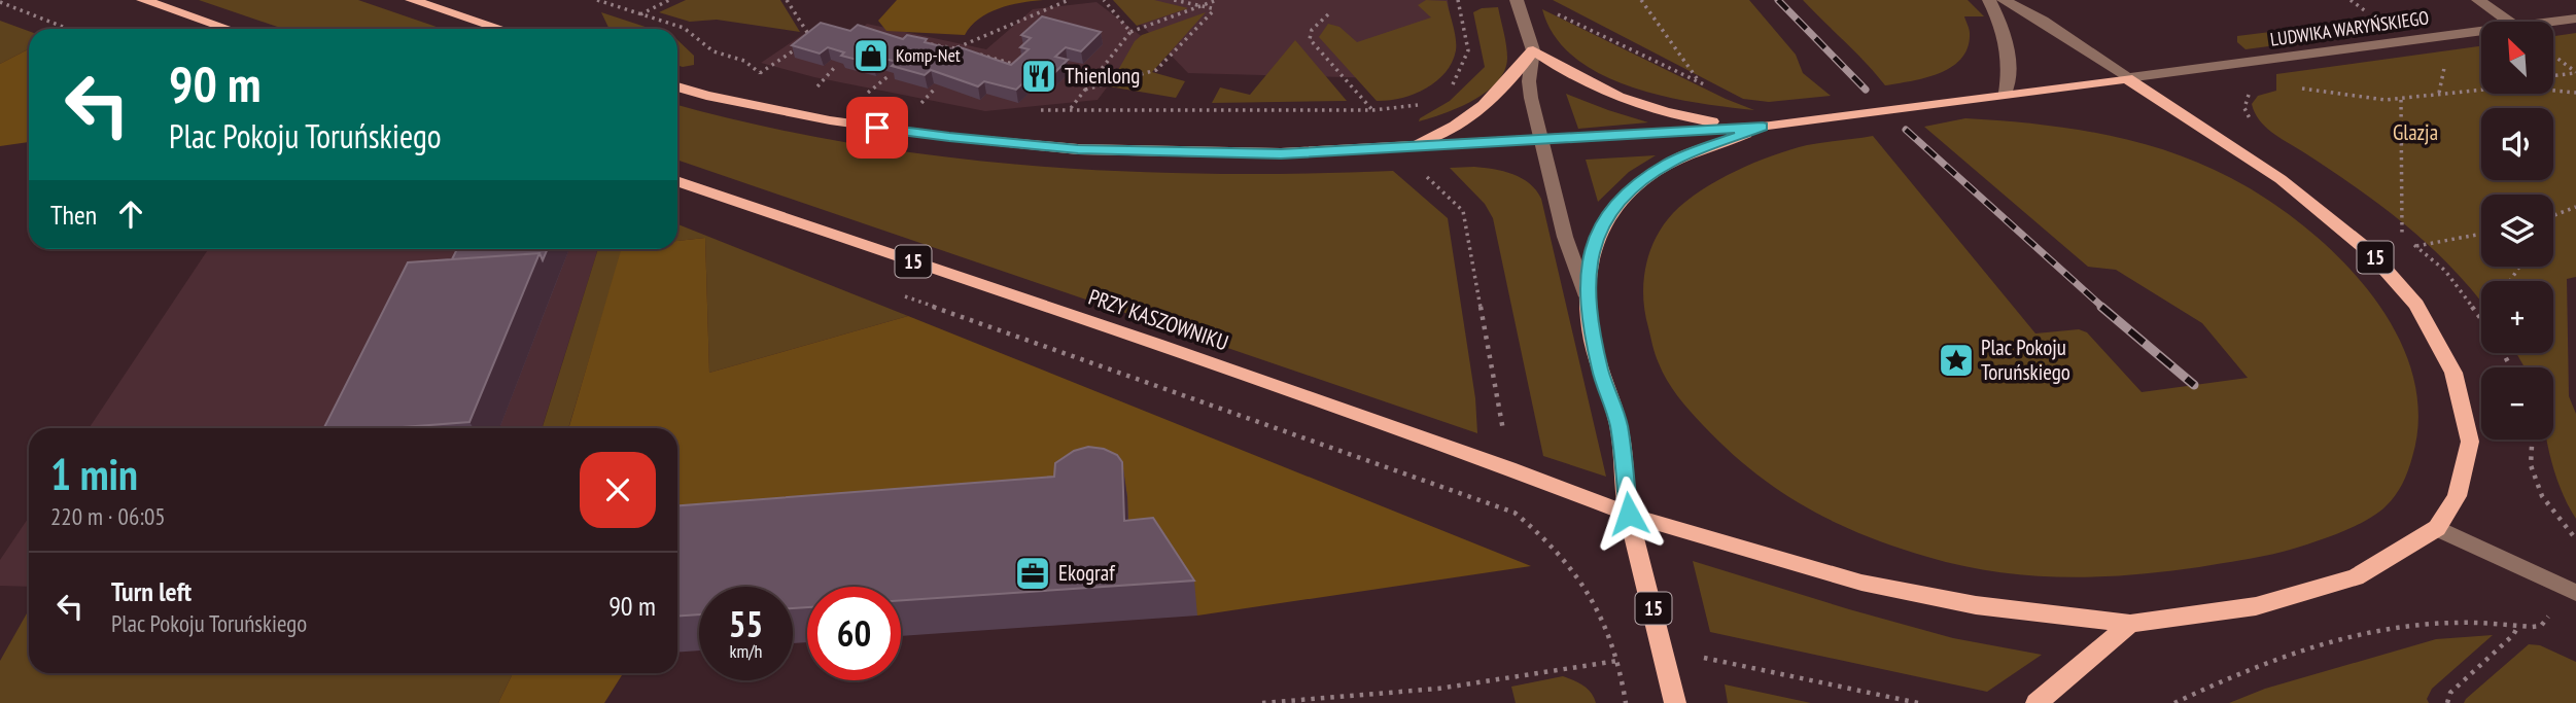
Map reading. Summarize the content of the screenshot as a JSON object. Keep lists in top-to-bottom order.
{
  "streets": {
    "main road": ["15", "PRZY KASZOWNIKU"],
    "street": ["LUDWIKA WARYŃSKIEGO"]
  },
  "crossings": [
    ["LUDWIKA WARYŃSKIEGO", "15"],
    ["15", "PRZY KASZOWNIKU"]
  ],
  "parks": ["Glazja"],
  "places": {
    "shop": ["Komp-Net"],
    "restaurant": ["Thienlong"],
    "place": ["Plac Pokoju Toruńskiego"],
    "office": ["Ekograf"]
  },
  "north": "top left",
  "page": {
    "map_buttons": ["+", "−"],
    "turn": ["90 m", "Plac Pokoju Toruńskiego"],
    "then": "Then",
    "heading": ["1 min", "220 m · 06:05"],
    "list": [
      {
        "name": "Turn left",
        "note": "Plac Pokoju Toruńskiego",
        "value": "90 m"
      }
    ],
    "speed": "55 km/h",
    "limit": "60"
  }
}
